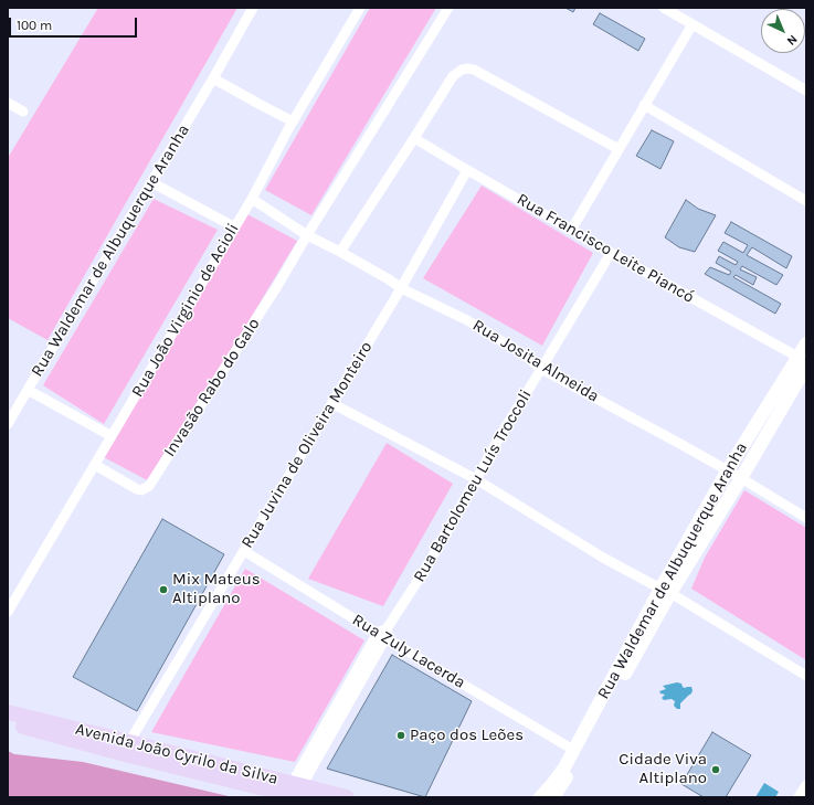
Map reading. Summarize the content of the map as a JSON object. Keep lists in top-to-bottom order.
{
  "streets": {
    "main road": ["Avenida João Cyrilo da Silva"],
    "street": [
      "Rua Francisco Leite Piancó",
      "Rua Waldemar de Albuquerque Aranha",
      "Rua João Virginio de Acioli",
      "Rua Josita Almeida",
      "Invasão Rabo do Galo",
      "Rua Juvina de Oliveira Monteiro",
      "Rua Bartolomeu Luís Troccoli",
      "Rua Zuly Lacerda"
    ]
  },
  "crossings": [
    ["Rua Francisco Leite Piancó", "Rua Waldemar de Albuquerque Aranha"],
    ["Rua Francisco Leite Piancó", "Rua Juvina de Oliveira Monteiro"],
    ["Rua Francisco Leite Piancó", "Rua Bartolomeu Luís Troccoli"],
    ["Rua Waldemar de Albuquerque Aranha", "Rua Josita Almeida"],
    ["Rua Waldemar de Albuquerque Aranha", "Rua Zuly Lacerda"],
    ["Rua João Virginio de Acioli", "Rua Josita Almeida"],
    ["Rua João Virginio de Acioli", "Invasão Rabo do Galo"],
    ["Rua Josita Almeida", "Invasão Rabo do Galo"],
    ["Rua Josita Almeida", "Rua Juvina de Oliveira Monteiro"],
    ["Rua Josita Almeida", "Rua Bartolomeu Luís Troccoli"],
    ["Rua Juvina de Oliveira Monteiro", "Rua Zuly Lacerda"],
    ["Rua Juvina de Oliveira Monteiro", "Avenida João Cyrilo da Silva"],
    ["Rua Bartolomeu Luís Troccoli", "Rua Zuly Lacerda"],
    ["Rua Bartolomeu Luís Troccoli", "Avenida João Cyrilo da Silva"]
  ],
  "places": ["Mix Mateus Altiplano", "Paço dos Leões", "Cidade Viva Altiplano"],
  "scale_bar": "100 m",
  "north": "bottom right"
}
